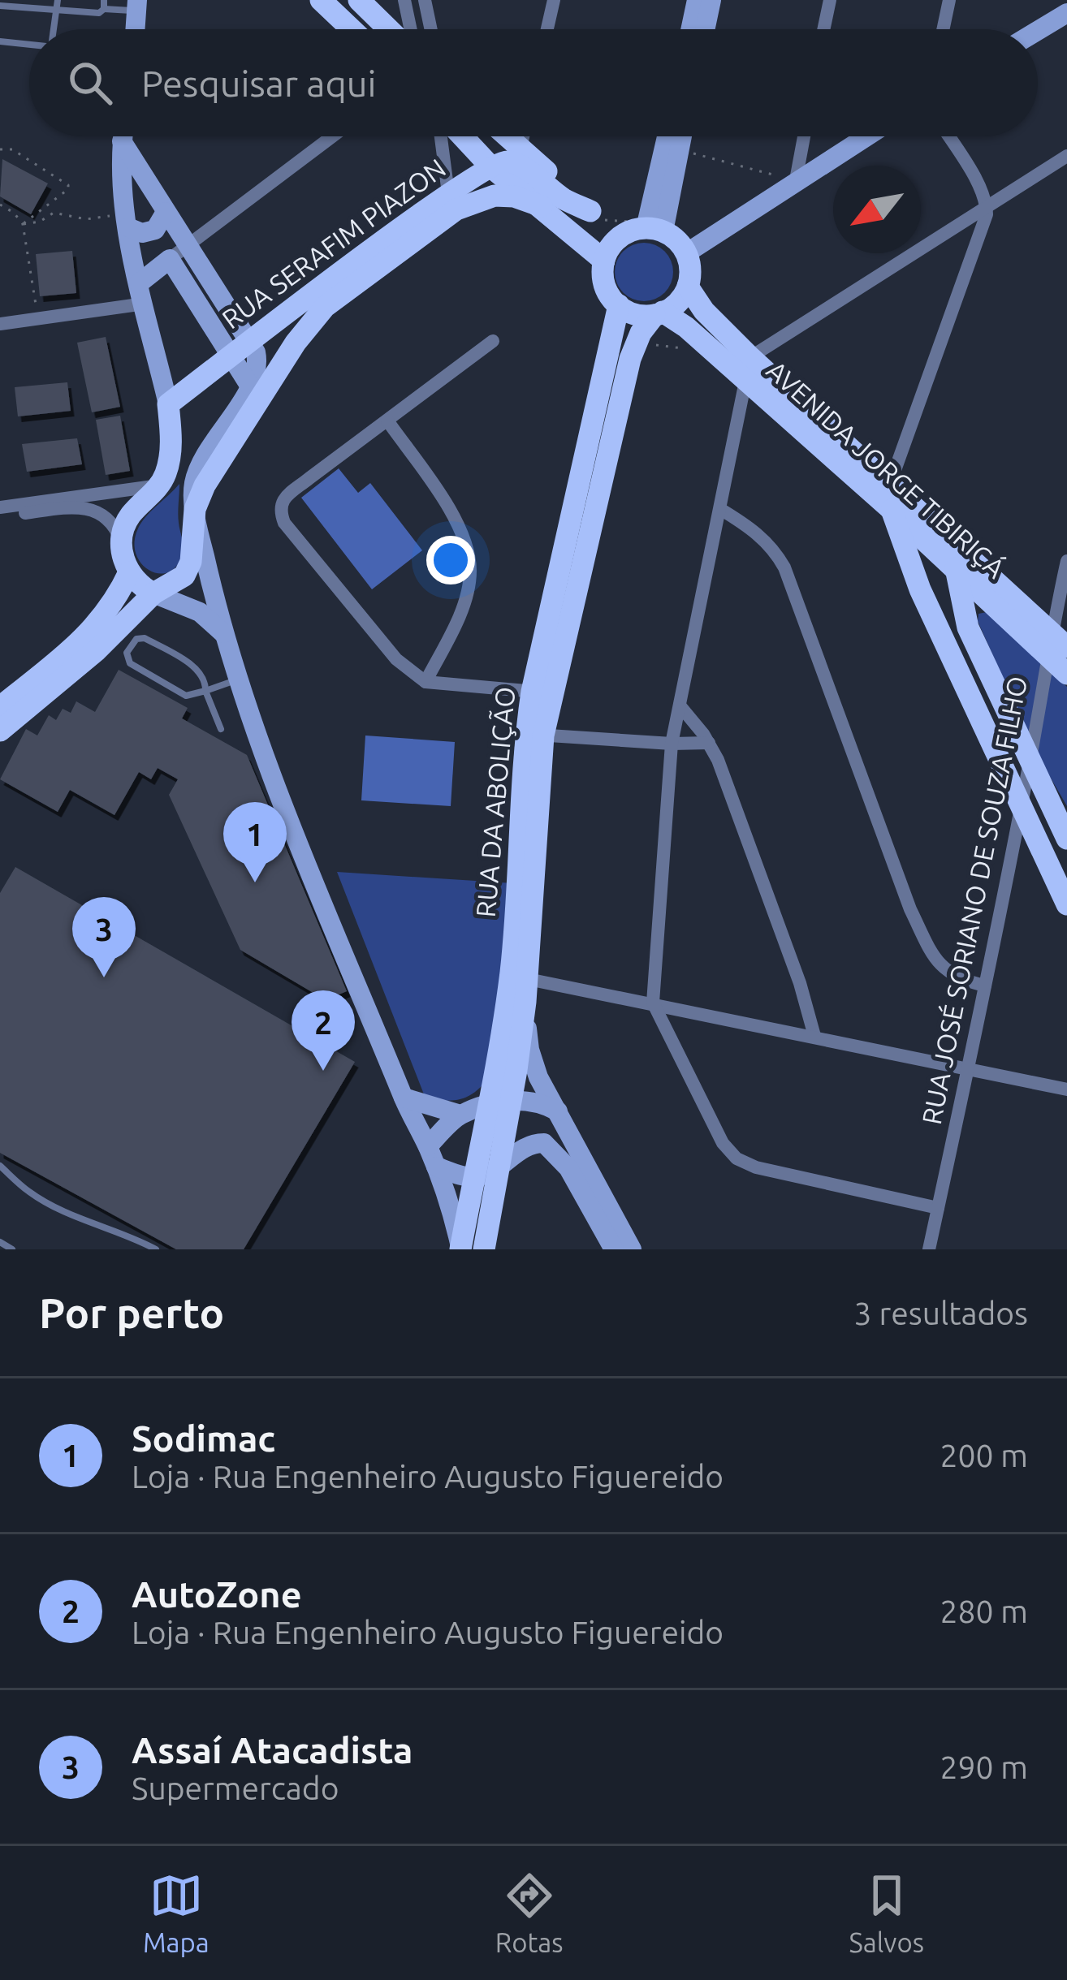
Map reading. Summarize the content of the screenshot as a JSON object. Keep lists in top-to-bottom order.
{
  "streets": {
    "main road": ["RUA SERAFIM PIAZON", "AVENIDA JORGE TIBIRIÇÁ", "RUA DA ABOLIÇÃO"],
    "street": ["RUA JOSÉ SORIANO DE SOUZA FILHO"]
  },
  "crossings": [
    ["AVENIDA JORGE TIBIRIÇÁ", "RUA DA ABOLIÇÃO"],
    ["AVENIDA JORGE TIBIRIÇÁ", "RUA JOSÉ SORIANO DE SOUZA FILHO"]
  ],
  "north": "bottom left",
  "page": {
    "search": "Pesquisar aqui",
    "pins": ["1", "3", "2"],
    "heading": ["Por perto", "3 resultados"],
    "list": [
      {
        "mark": "1",
        "name": "Sodimac",
        "note": "Loja · Rua Engenheiro Augusto Figuereido",
        "value": "200 m"
      },
      {
        "mark": "2",
        "name": "AutoZone",
        "note": "Loja · Rua Engenheiro Augusto Figuereido",
        "value": "280 m"
      },
      {
        "mark": "3",
        "name": "Assaí Atacadista",
        "note": "Supermercado",
        "value": "290 m"
      }
    ],
    "nav": ["Mapa", "Rotas", "Salvos"]
  }
}
